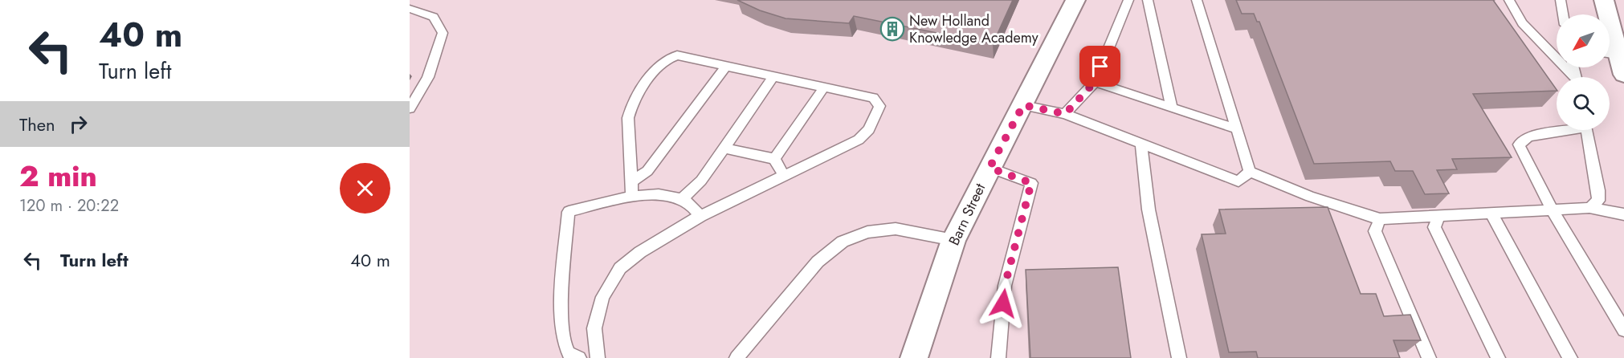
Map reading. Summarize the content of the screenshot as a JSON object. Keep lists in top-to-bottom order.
{
  "streets": {
    "street": ["Barn Street"]
  },
  "places": {
    "building": ["New Holland Knowledge Academy"]
  },
  "north": "bottom left",
  "page": {
    "turn": ["40 m", "Turn left"],
    "then": "Then",
    "heading": ["2 min", "120 m · 20:22"],
    "list": [
      {
        "name": "Turn left",
        "value": "40 m"
      }
    ]
  }
}
